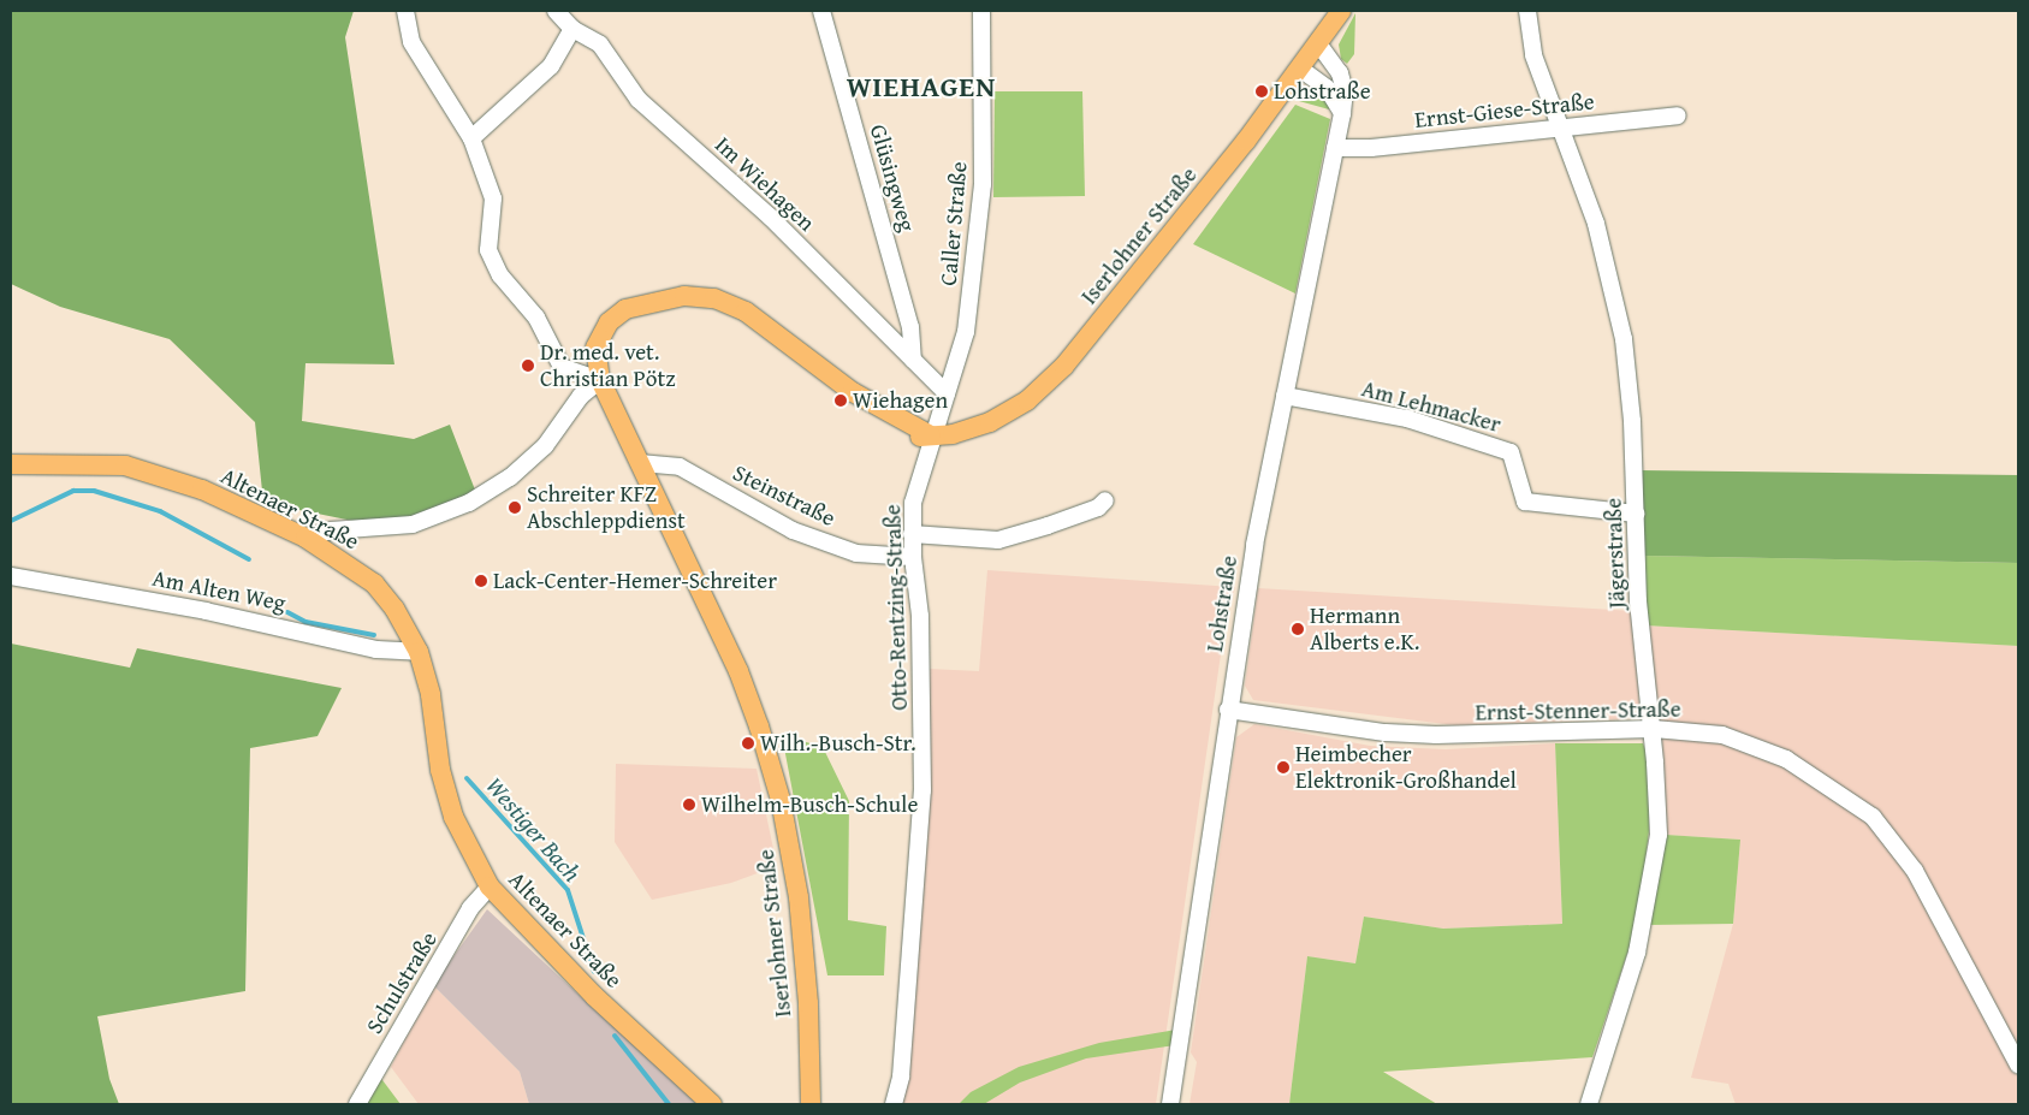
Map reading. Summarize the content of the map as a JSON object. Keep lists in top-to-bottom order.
{
  "streets": {
    "main road": ["Iserlohner Straße", "Altenaer Straße"],
    "street": [
      "Ernst-Giese-Straße",
      "Glüsingweg",
      "Im Wiehagen",
      "Caller Straße",
      "Am Lehmacker",
      "Steinstraße",
      "Jägerstraße",
      "Am Alten Weg",
      "Lohstraße",
      "Otto-Rentzing-Straße",
      "Ernst-Stenner-Straße",
      "Schulstraße"
    ]
  },
  "crossings": [
    ["Ernst-Giese-Straße", "Jägerstraße"],
    ["Ernst-Giese-Straße", "Lohstraße"],
    ["Glüsingweg", "Im Wiehagen"],
    ["Im Wiehagen", "Caller Straße"],
    ["Caller Straße", "Iserlohner Straße"],
    ["Caller Straße", "Otto-Rentzing-Straße"],
    ["Iserlohner Straße", "Steinstraße"],
    ["Iserlohner Straße", "Lohstraße"],
    ["Iserlohner Straße", "Otto-Rentzing-Straße"],
    ["Am Lehmacker", "Jägerstraße"],
    ["Am Lehmacker", "Lohstraße"],
    ["Steinstraße", "Otto-Rentzing-Straße"],
    ["Altenaer Straße", "Am Alten Weg"],
    ["Altenaer Straße", "Schulstraße"],
    ["Jägerstraße", "Ernst-Stenner-Straße"],
    ["Lohstraße", "Ernst-Stenner-Straße"]
  ],
  "districts": ["WIEHAGEN"],
  "water": ["Westiger Bach"],
  "places": [
    "Lohstraße",
    "Dr. med. vet. Christian Pötz",
    "Wiehagen",
    "Schreiter KFZ Abschleppdienst",
    "Lack-Center-Hemer-Schreiter",
    "Hermann Alberts e.K.",
    "Wilh.-Busch-Str.",
    "Heimbecher Elektronik-Großhandel",
    "Wilhelm-Busch-Schule"
  ]
}
